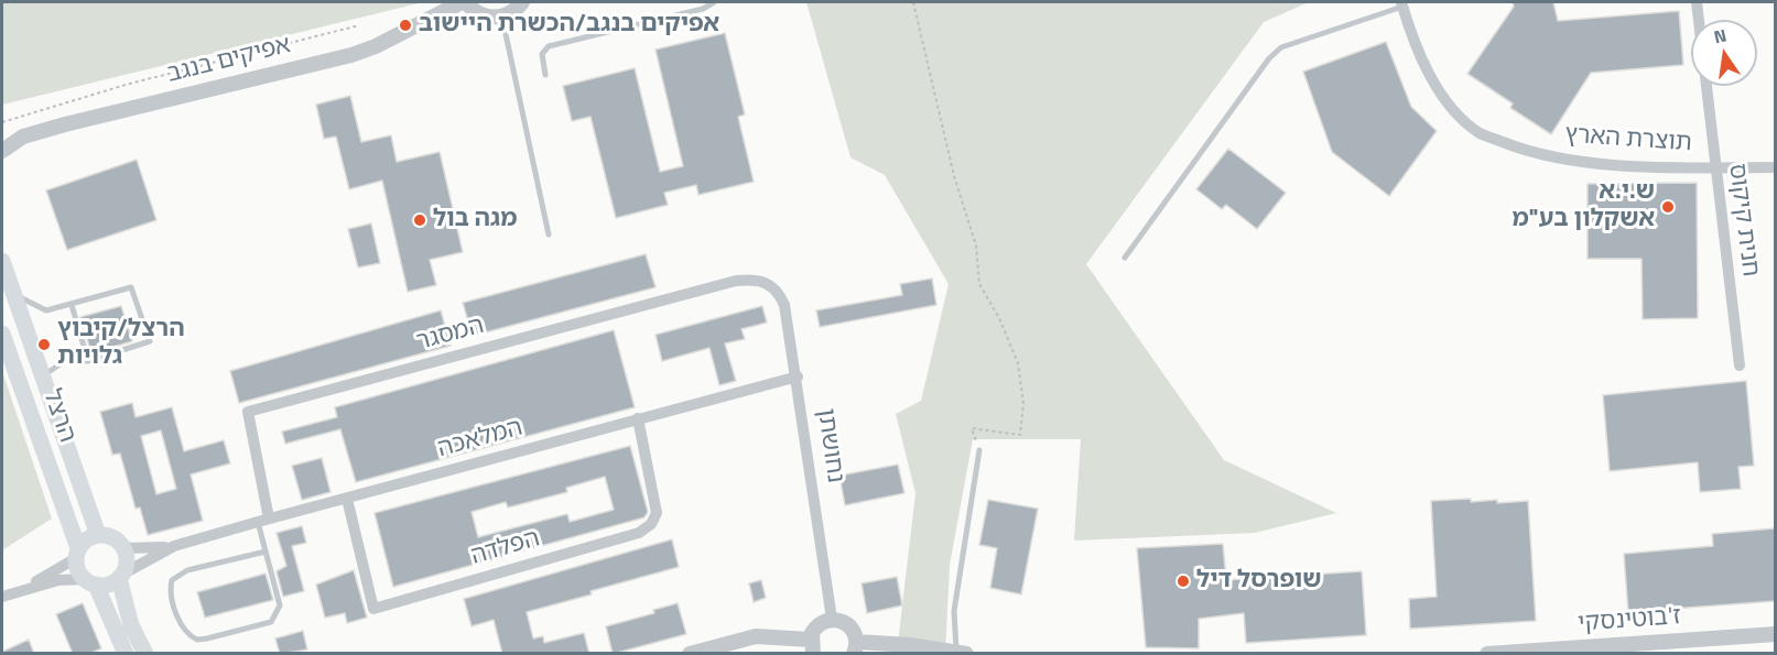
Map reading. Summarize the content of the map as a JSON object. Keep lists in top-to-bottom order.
{
  "streets": {
    "main road": ["הרצל"],
    "street": [
      "אפיקים בנגב",
      "תוצרת הארץ",
      "חנית קיקוס",
      "המסגר",
      "המלאכה",
      "נחושתן",
      "הפלדה",
      "ז'בוטינסקי"
    ]
  },
  "crossings": [
    ["תוצרת הארץ", "חנית קיקוס"],
    ["המסגר", "המלאכה"],
    ["המסגר", "נחושתן"],
    ["הרצל", "המלאכה"],
    ["המלאכה", "נחושתן"],
    ["המלאכה", "הפלדה"]
  ],
  "places": [
    "אפיקים בנגב/הכשרת היישוב",
    "ש.י.א אשקלון בע\"מ",
    "מגה בול",
    "הרצל/קיבוץ גלויות",
    "שופרסל דיל"
  ],
  "north": "top"
}
